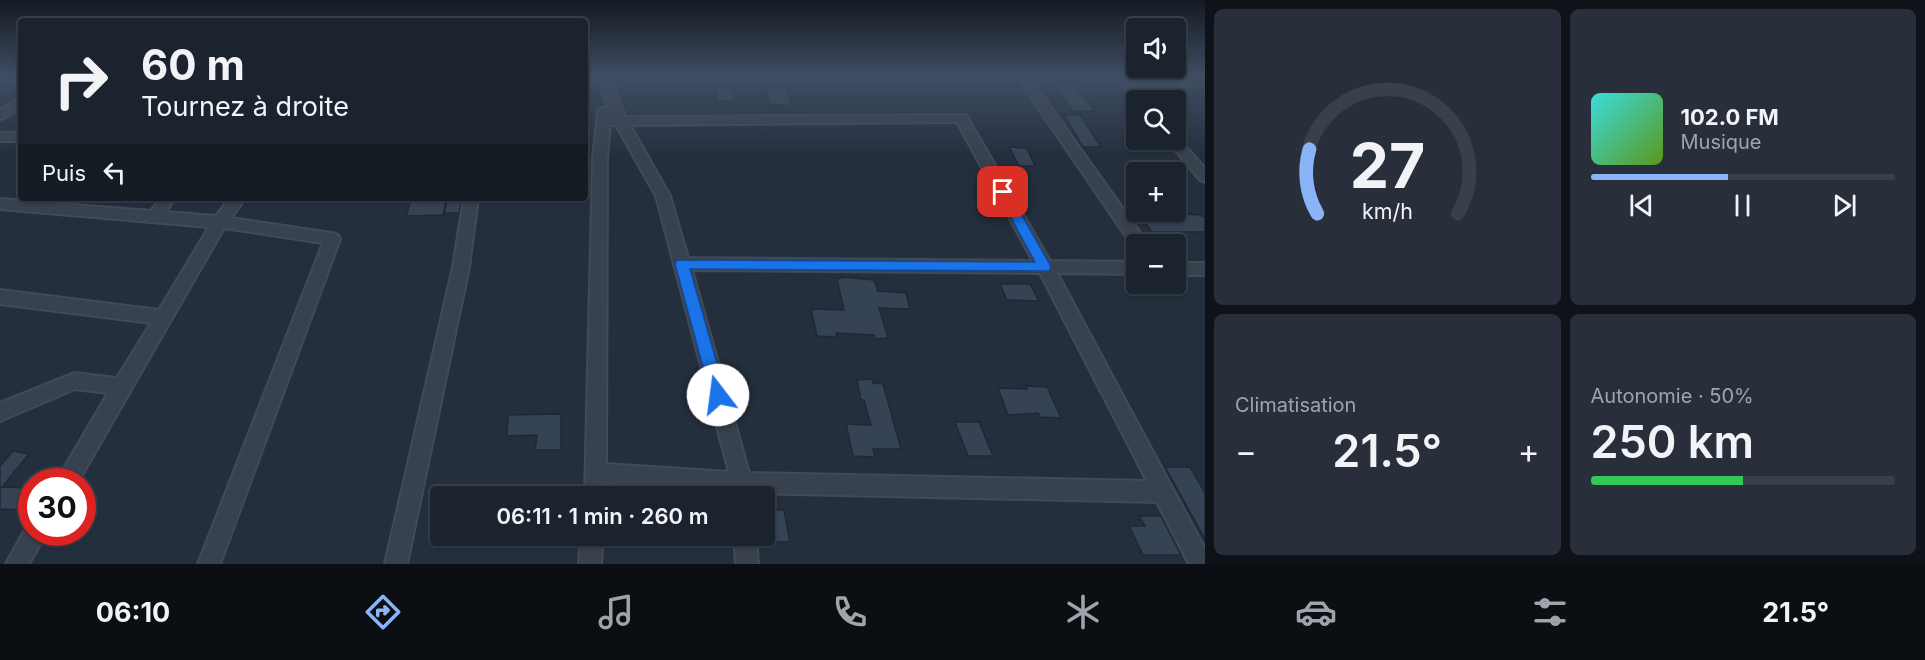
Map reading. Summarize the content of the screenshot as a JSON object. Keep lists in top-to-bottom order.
{
  "page": {
    "map_buttons": ["+", "−"],
    "turn": ["60 m", "Tournez à droite"],
    "song": ["102.0 FM", "Musique"],
    "then": "Puis",
    "tile": [
      "Climatisation",
      ["Autonomie · 50%", "250 km"]
    ],
    "heat": ["−", "21.5°", "+"],
    "limit": "30",
    "trip": "06:11 · 1 min · 260 m",
    "tabs": ["06:10", "21.5°"],
    "gauge": ["27", "km/h"]
  }
}
